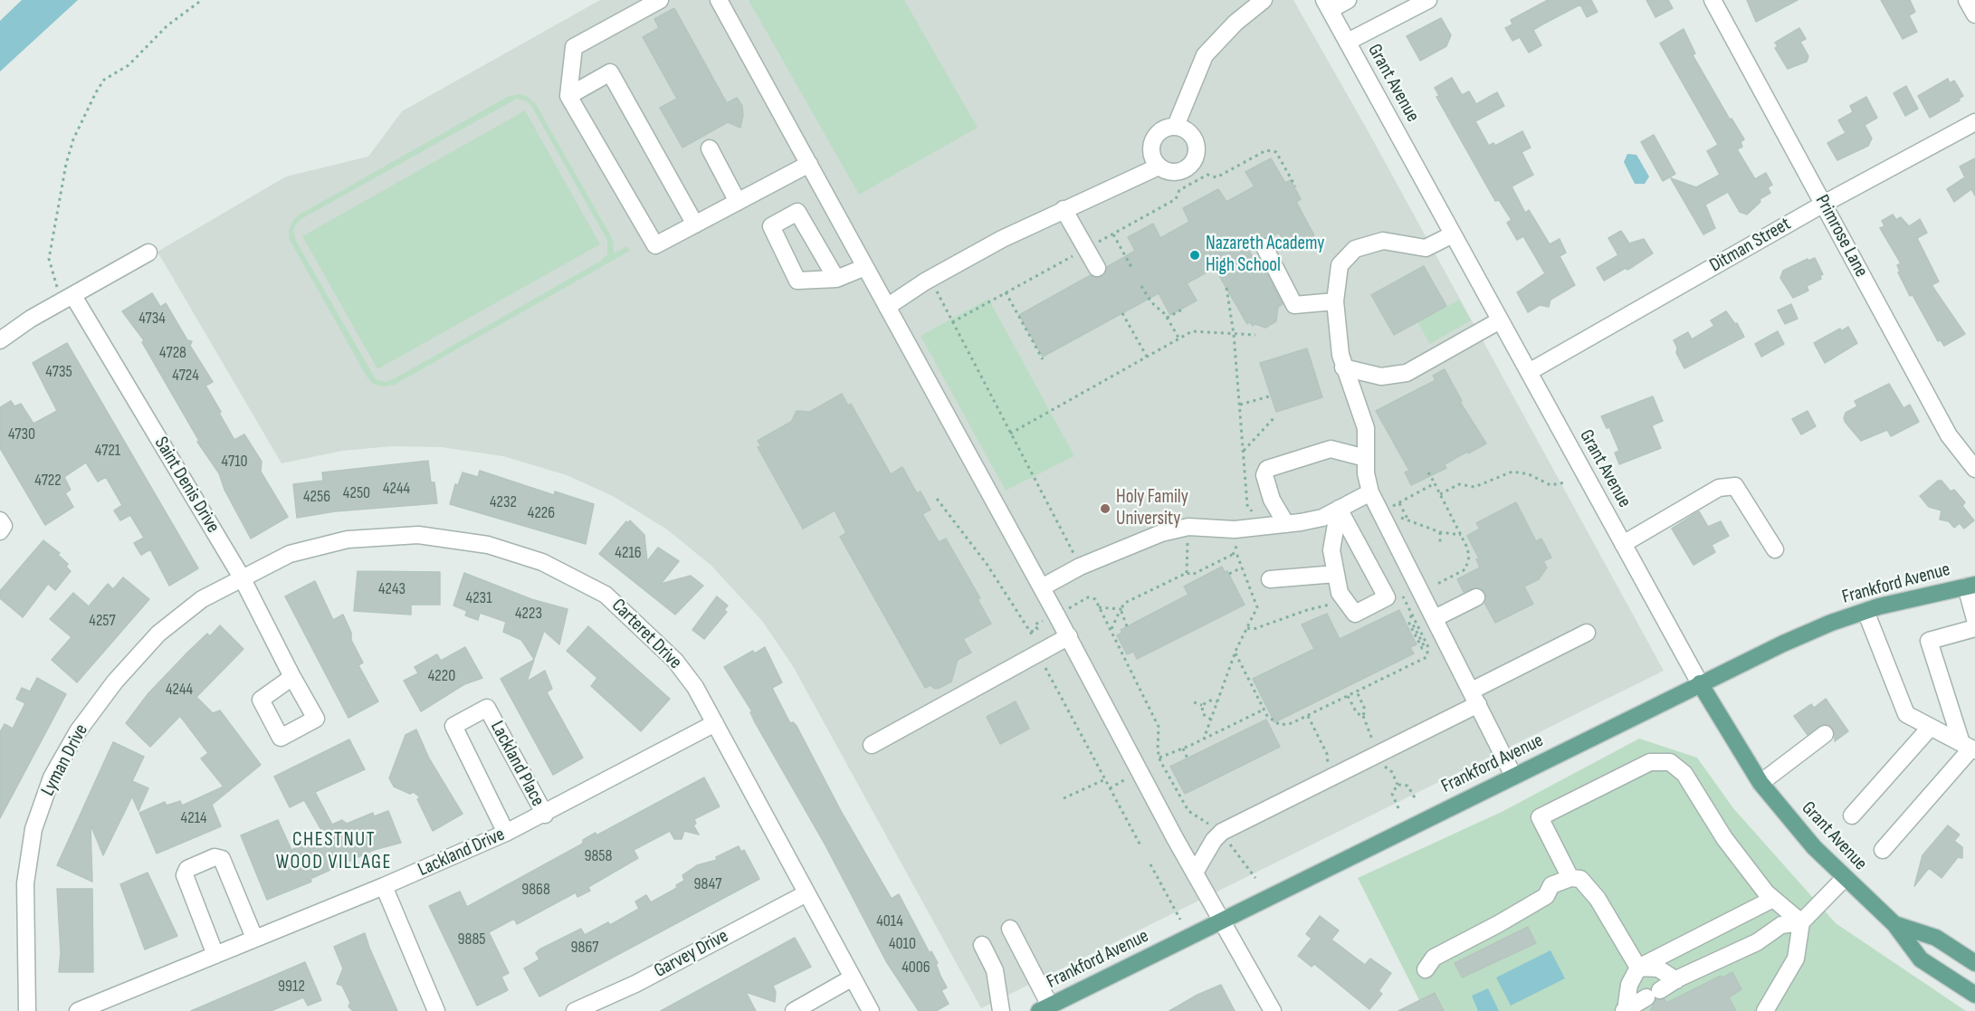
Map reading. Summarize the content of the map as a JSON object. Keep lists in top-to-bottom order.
{
  "streets": {
    "main road": ["Grant Avenue", "Frankford Avenue"],
    "street": [
      "Primrose Lane",
      "Ditman Street",
      "Saint Denis Drive",
      "Carteret Drive",
      "Lyman Drive",
      "Lackland Place",
      "Lackland Drive",
      "Garvey Drive"
    ]
  },
  "crossings": [
    ["Grant Avenue", "Ditman Street"],
    ["Grant Avenue", "Frankford Avenue"],
    ["Primrose Lane", "Ditman Street"],
    ["Saint Denis Drive", "Carteret Drive"],
    ["Saint Denis Drive", "Lyman Drive"],
    ["Carteret Drive", "Lyman Drive"],
    ["Carteret Drive", "Lackland Drive"],
    ["Carteret Drive", "Garvey Drive"],
    ["Lackland Place", "Lackland Drive"]
  ],
  "districts": ["CHESTNUT WOOD VILLAGE"],
  "places": ["Nazareth Academy High School", "Holy Family University"],
  "house_numbers": [
    "4734",
    "4728",
    "4735",
    "4724",
    "4730",
    "4721",
    "4710",
    "4722",
    "4244",
    "4250",
    "4256",
    "4232",
    "4226",
    "4216",
    "4243",
    "4231",
    "4223",
    "4257",
    "4220",
    "4244",
    "4214",
    "9858",
    "9847",
    "9868",
    "4014",
    "9885",
    "4010",
    "9867",
    "4006",
    "9912"
  ]
}
